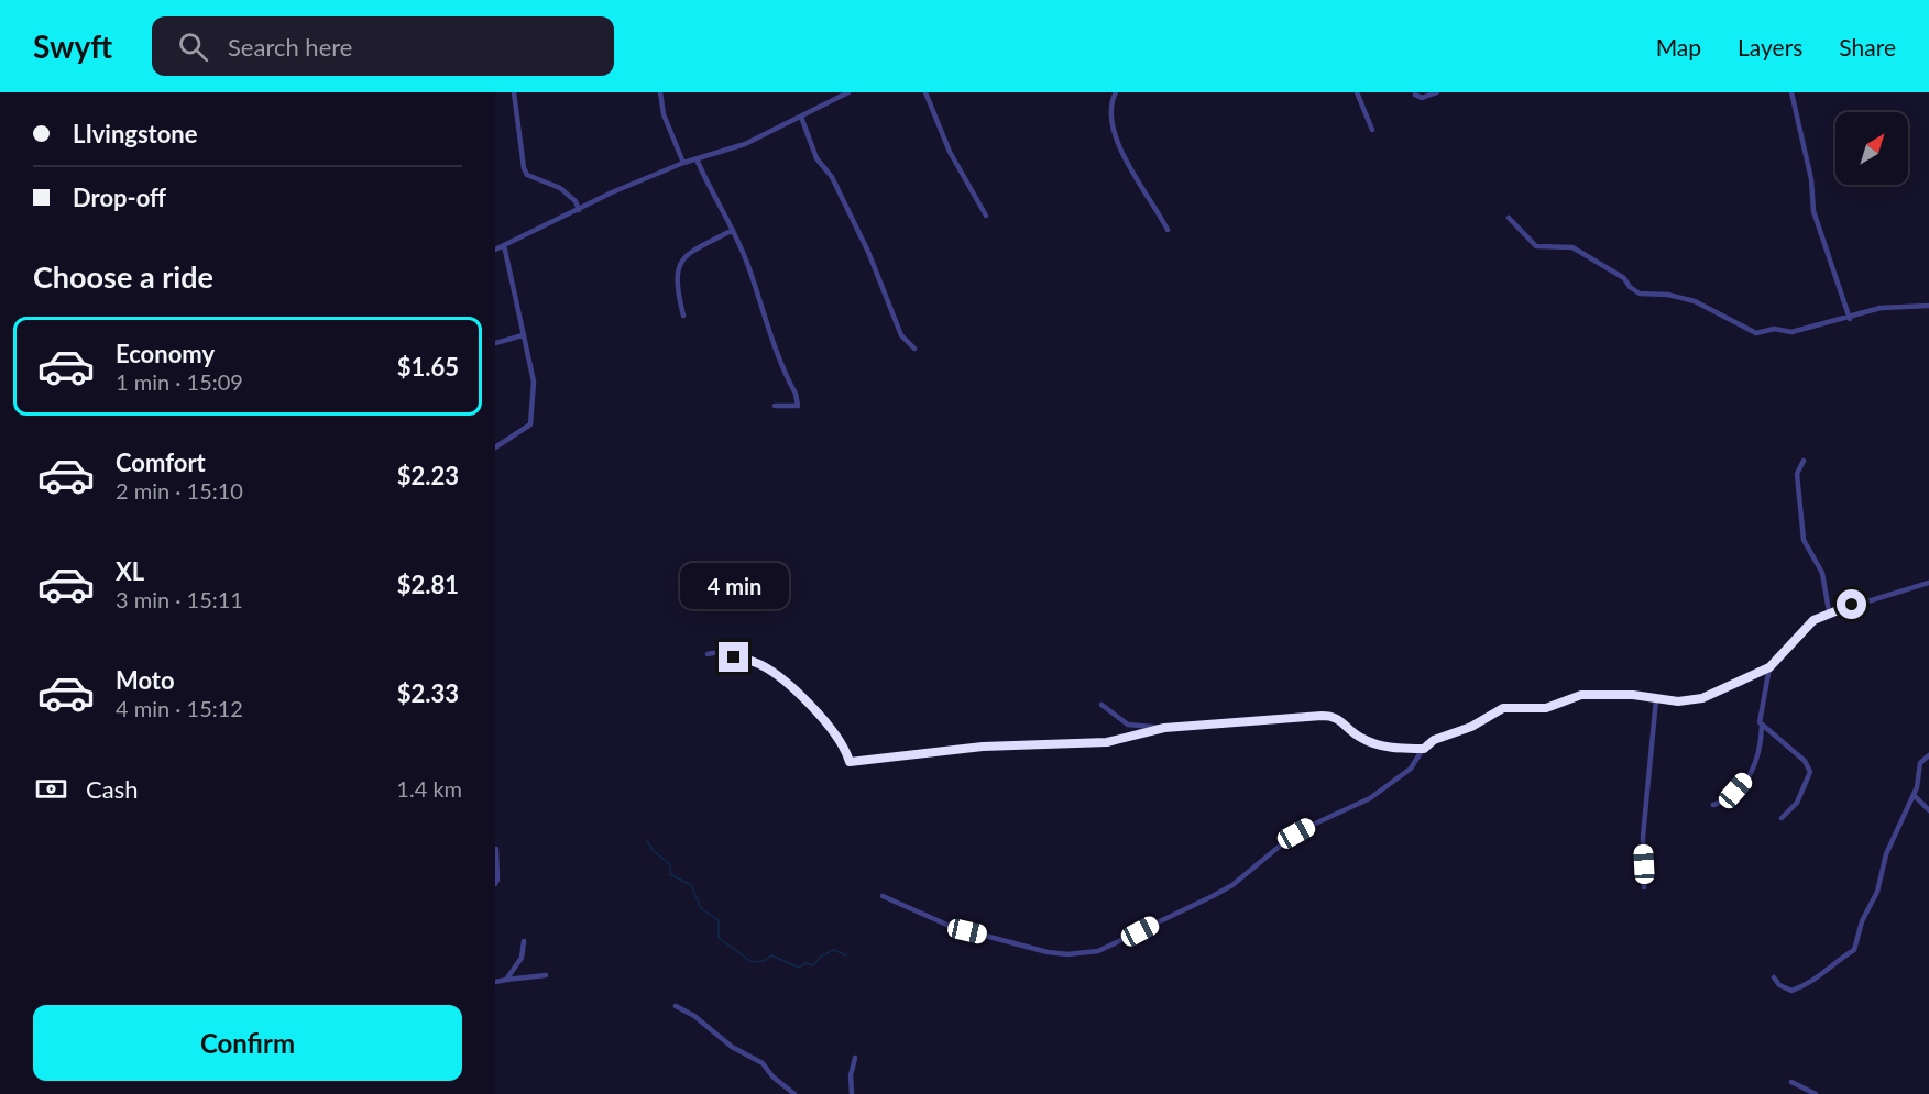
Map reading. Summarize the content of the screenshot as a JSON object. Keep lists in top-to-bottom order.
{
  "north": "top right",
  "page": {
    "header": "Swyft",
    "search": "Search here",
    "nav": ["Map", "Layers", "Share"],
    "banner": ["LIvingstone", "Drop-off"],
    "heading": "Choose a ride",
    "list": [
      {
        "name": "Economy",
        "note": "1 min · 15:09",
        "value": "$1.65"
      },
      {
        "name": "Comfort",
        "note": "2 min · 15:10",
        "value": "$2.23"
      },
      {
        "name": "XL",
        "note": "3 min · 15:11",
        "value": "$2.81"
      },
      {
        "name": "Moto",
        "note": "4 min · 15:12",
        "value": "$2.33"
      }
    ],
    "bubble": "4 min",
    "pay": ["Cash", "1.4 km"],
    "buttons": "Confirm"
  }
}
